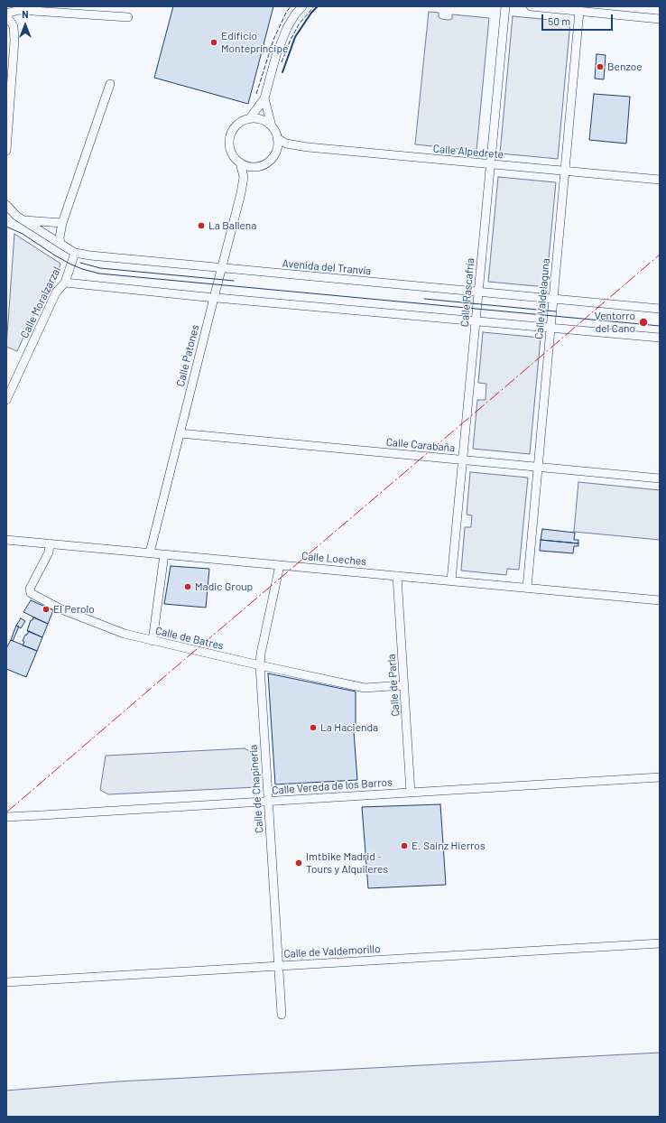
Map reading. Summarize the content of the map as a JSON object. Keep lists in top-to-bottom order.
{
  "streets": {
    "street": [
      "Calle Alpedrete",
      "Avenida del Tranvía",
      "Calle Rascafría",
      "Calle Valdelaguna",
      "Calle Moralzarzal",
      "Calle Patones",
      "Calle Carabaña",
      "Calle Loeches",
      "Calle de Batres",
      "Calle de Parla",
      "Calle Vereda de los Barros",
      "Calle de Chapinería",
      "Calle de Valdemorillo"
    ]
  },
  "crossings": [
    ["Calle Alpedrete", "Calle Rascafría"],
    ["Calle Alpedrete", "Calle Valdelaguna"],
    ["Calle Alpedrete", "Calle Patones"],
    ["Avenida del Tranvía", "Calle Rascafría"],
    ["Avenida del Tranvía", "Calle Valdelaguna"],
    ["Avenida del Tranvía", "Calle Moralzarzal"],
    ["Avenida del Tranvía", "Calle Patones"],
    ["Calle Rascafría", "Calle Carabaña"],
    ["Calle Rascafría", "Calle Loeches"],
    ["Calle Valdelaguna", "Calle Carabaña"],
    ["Calle Valdelaguna", "Calle Loeches"],
    ["Calle Patones", "Calle Carabaña"],
    ["Calle Patones", "Calle Loeches"],
    ["Calle Loeches", "Calle de Batres"],
    ["Calle Loeches", "Calle de Parla"],
    ["Calle Loeches", "Calle de Chapinería"],
    ["Calle de Batres", "Calle de Parla"],
    ["Calle de Batres", "Calle de Chapinería"],
    ["Calle de Parla", "Calle Vereda de los Barros"],
    ["Calle Vereda de los Barros", "Calle de Chapinería"],
    ["Calle de Chapinería", "Calle de Valdemorillo"]
  ],
  "places": [
    "Edificio Montepríncipe",
    "Benzoe",
    "La Ballena",
    "Ventorro del Cano",
    "Madic Group",
    "El Perolo",
    "La Hacienda",
    "E. Sainz Hierros",
    "Imtbike Madrid - Tours y Alquileres"
  ],
  "scale_bar": "50 m",
  "north": "top"
}
